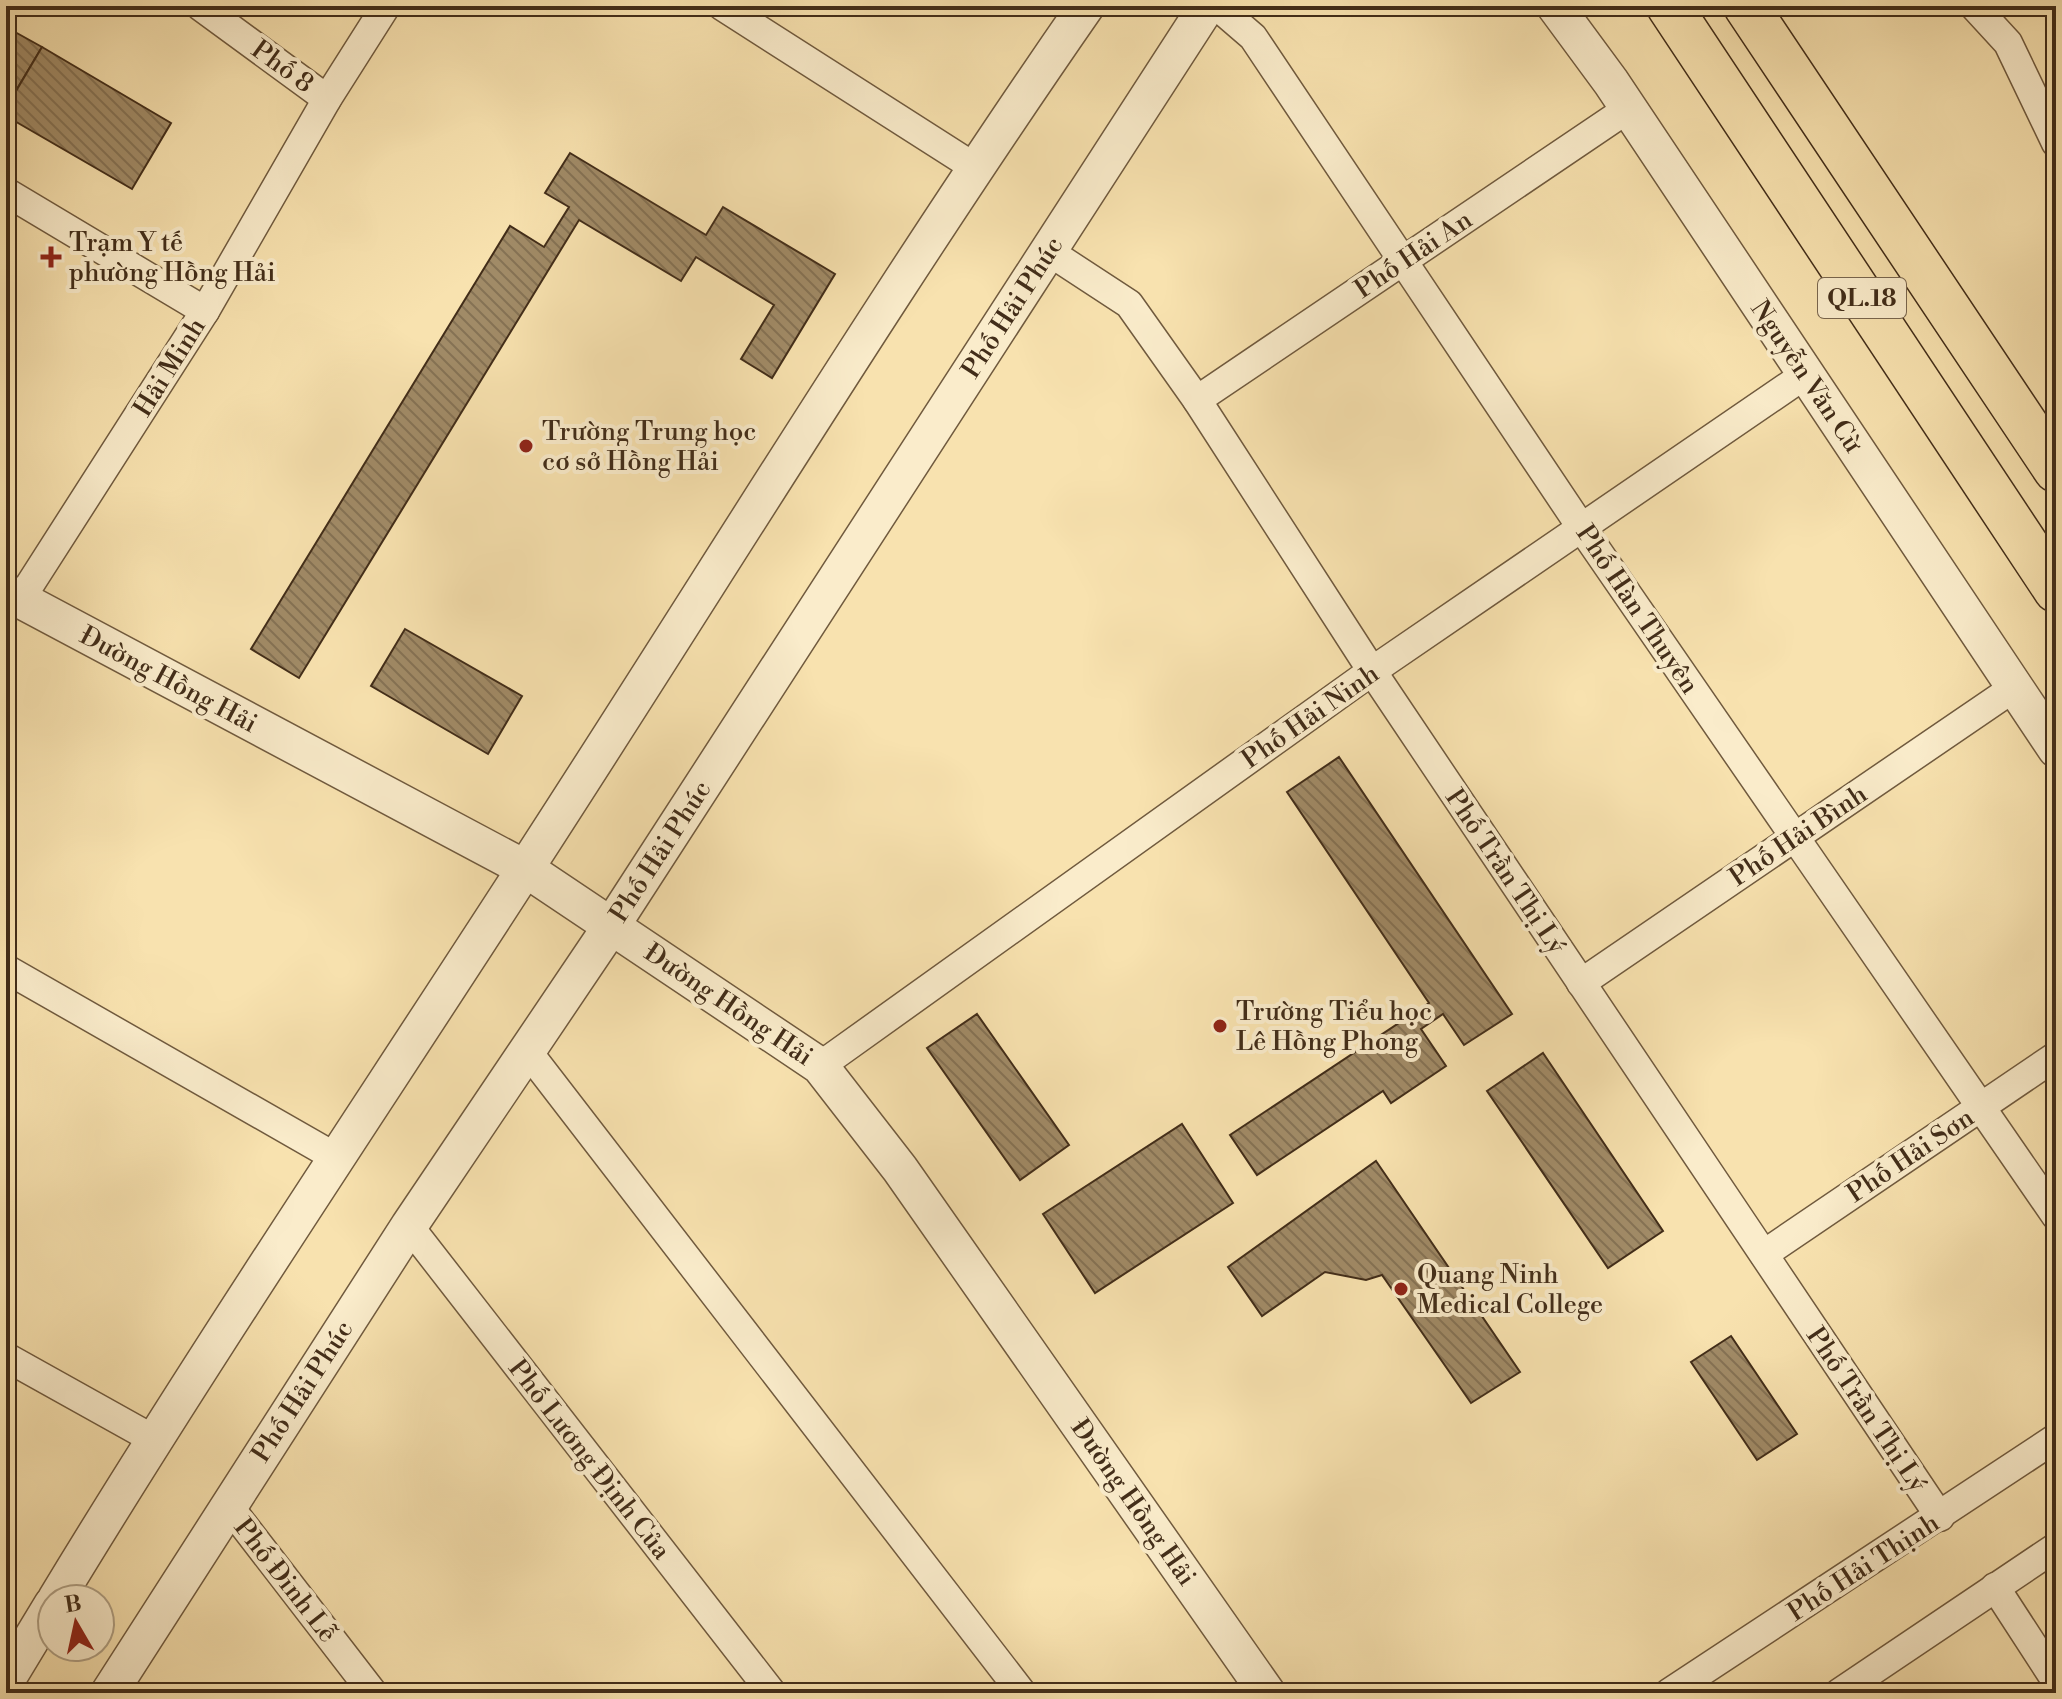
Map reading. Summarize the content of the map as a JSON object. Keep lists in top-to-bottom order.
{
  "streets": {
    "main road": ["QL.18"],
    "street": [
      "Phố 8",
      "Phố Hải An",
      "Phố Hải Phúc",
      "Hải Minh",
      "Nguyễn Văn Cừ",
      "Phố Hàn Thuyên",
      "Đường Hồng Hải",
      "Phố Hải Ninh",
      "Phố Hải Bình",
      "Phố Trần Thị Lý",
      "Phố Hải Sơn",
      "Phố Lương Định Của",
      "Phố Hải Thịnh",
      "Phố Đinh Lễ"
    ]
  },
  "crossings": [
    ["Phố 8", "Hải Minh"],
    ["Phố Hải An", "Nguyễn Văn Cừ"],
    ["Phố Hải An", "Phố Hàn Thuyên"],
    ["Phố Hải An", "Phố Trần Thị Lý"],
    ["Phố Hải Phúc", "Đường Hồng Hải"],
    ["Phố Hải Phúc", "Phố Trần Thị Lý"],
    ["Phố Hải Phúc", "Phố Lương Định Của"],
    ["Phố Hải Phúc", "Phố Đinh Lễ"],
    ["Hải Minh", "Đường Hồng Hải"],
    ["Nguyễn Văn Cừ", "Phố Hải Ninh"],
    ["Nguyễn Văn Cừ", "Phố Hải Bình"],
    ["Phố Hàn Thuyên", "Phố Hải Ninh"],
    ["Phố Hàn Thuyên", "Phố Hải Bình"],
    ["Phố Hàn Thuyên", "Phố Hải Sơn"],
    ["Đường Hồng Hải", "Phố Hải Ninh"],
    ["Phố Hải Ninh", "Phố Trần Thị Lý"],
    ["Phố Hải Bình", "Phố Trần Thị Lý"],
    ["Phố Trần Thị Lý", "Phố Hải Sơn"],
    ["Phố Trần Thị Lý", "Phố Hải Thịnh"]
  ],
  "places": {
    "health": ["Trạm Y tế phường Hồng Hải"],
    "other": ["Trường Trung học cơ sở Hồng Hải", "Trường Tiểu học Lê Hồng Phong", "Quang Ninh Medical College"]
  },
  "north": "top"
}
